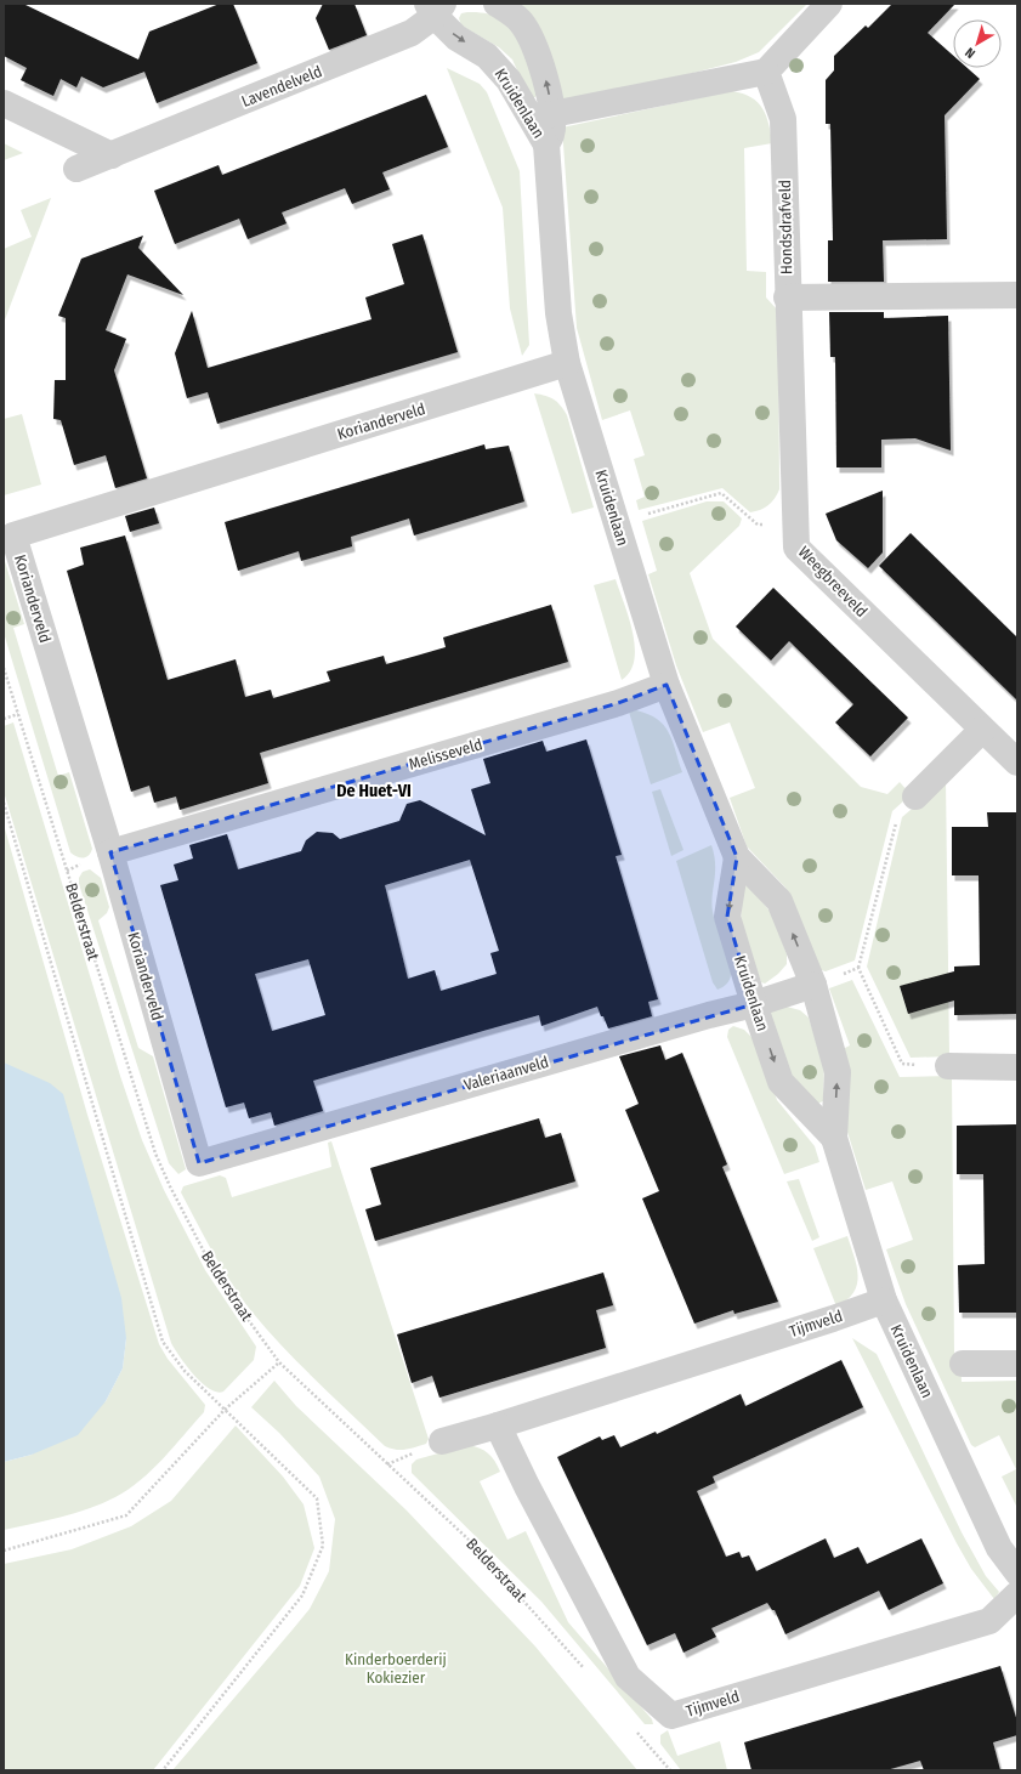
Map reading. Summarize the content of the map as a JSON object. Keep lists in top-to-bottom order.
{
  "streets": {
    "street": [
      "Lavendelveld",
      "Kruidenlaan",
      "Hondsdrafveld",
      "Korianderveld",
      "Weegbreeveld",
      "Melisseveld",
      "Valeriaanveld",
      "Tijmveld"
    ],
    "path": ["Belderstraat"]
  },
  "crossings": [
    ["Lavendelveld", "Kruidenlaan"],
    ["Kruidenlaan", "Korianderveld"],
    ["Kruidenlaan", "Melisseveld"],
    ["Kruidenlaan", "Valeriaanveld"],
    ["Kruidenlaan", "Tijmveld"],
    ["Hondsdrafveld", "Weegbreeveld"],
    ["Korianderveld", "Melisseveld"],
    ["Korianderveld", "Valeriaanveld"]
  ],
  "districts": ["De Huet-VI"],
  "parks": ["Kinderboerderij Kokiezier"],
  "north": "bottom left"
}
